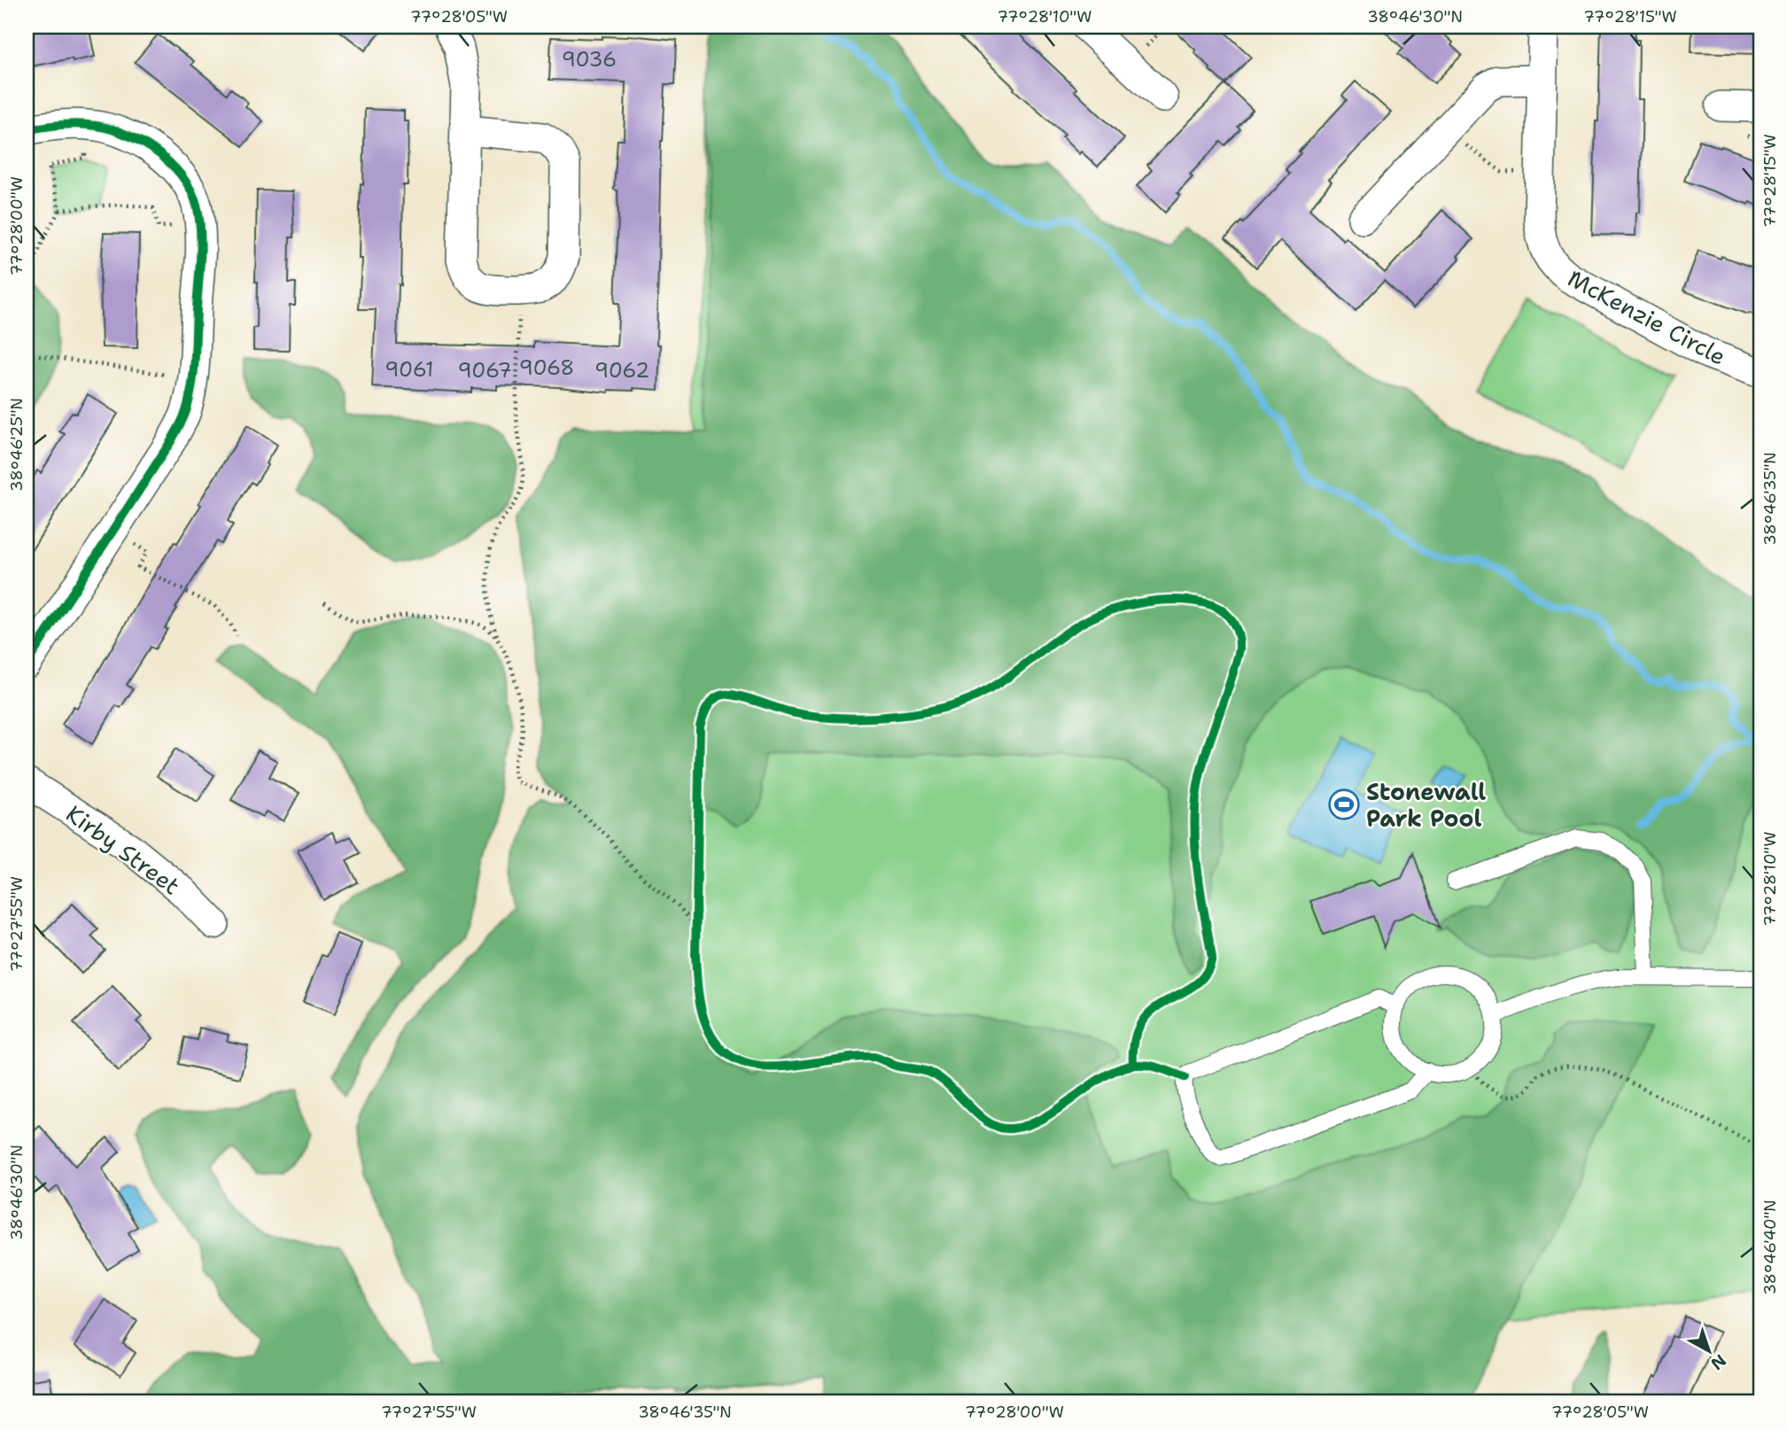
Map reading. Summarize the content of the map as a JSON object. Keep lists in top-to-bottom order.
{
  "streets": {
    "street": ["McKenzie Circle", "Kirby Street"]
  },
  "places": {
    "sports": ["Stonewall Park Pool"]
  },
  "house_numbers": [
    "9036",
    "9068",
    "9061",
    "9067",
    "9062"
  ],
  "north": "bottom right",
  "coordinates": [
    "77°28'05\"W",
    "77°28'10\"W",
    "38°46'30\"N",
    "77°28'15\"W",
    "77°28'00\"W",
    "38°46'25\"N",
    "38°46'35\"N",
    "77°27'55\"W",
    "38°46'40\"N"
  ]
}
